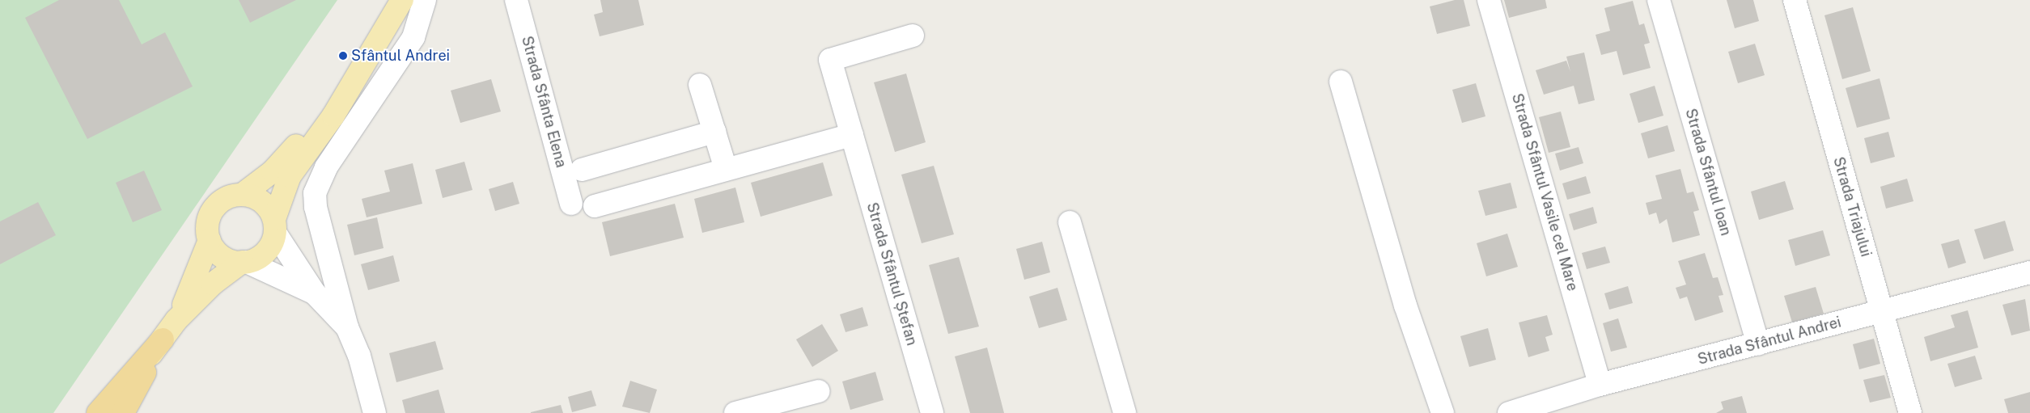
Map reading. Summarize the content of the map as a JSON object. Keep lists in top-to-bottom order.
{
  "streets": {
    "street": [
      "Strada Sfânta Elena",
      "Strada Sfântul Ioan",
      "Strada Sfântul Vasile cel Mare",
      "Strada Triajului",
      "Strada Sfântul Ștefan",
      "Strada Sfântul Andrei"
    ]
  },
  "crossings": [
    ["Strada Sfântul Ioan", "Strada Sfântul Andrei"],
    ["Strada Sfântul Vasile cel Mare", "Strada Sfântul Andrei"],
    ["Strada Triajului", "Strada Sfântul Andrei"]
  ],
  "places": ["Sfântul Andrei"]
}
